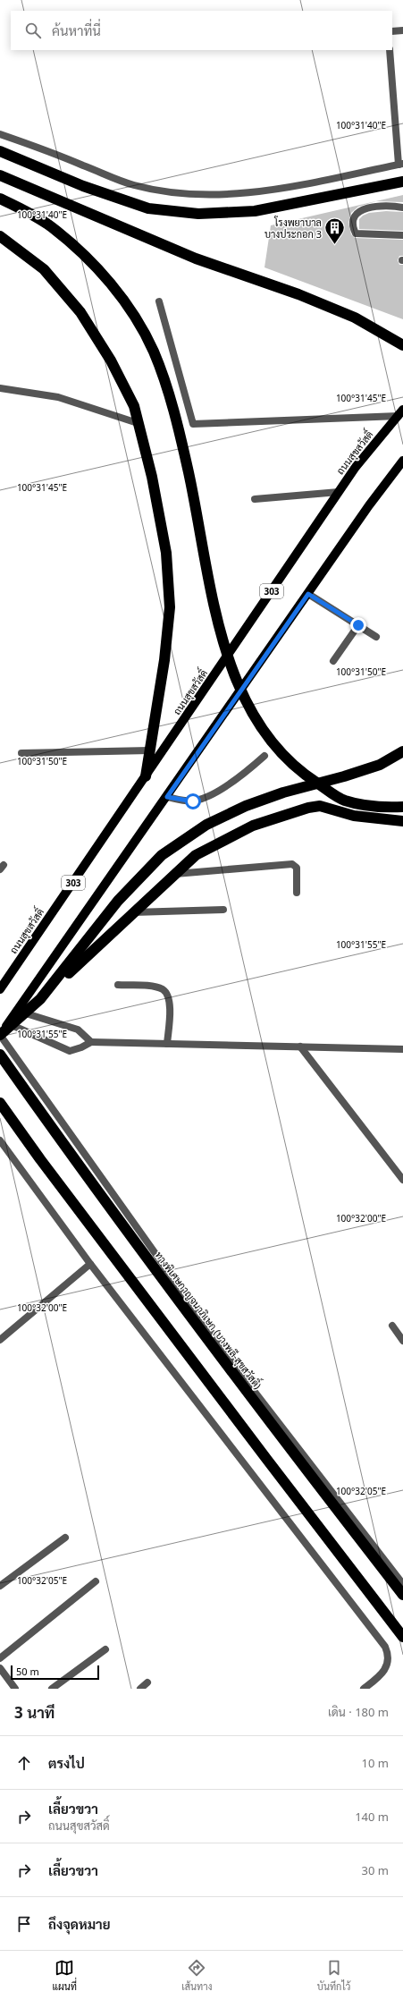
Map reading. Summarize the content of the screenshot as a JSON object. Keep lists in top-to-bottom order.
{
  "streets": {
    "highway": ["ทางพิเศษกาญจนาภิเษก (บางพลี-สุขสวัสดิ์)"],
    "main road": ["ถนนสุขสวัสดิ์", "303"]
  },
  "places": {
    "building": ["โรงพยาบาล บางประกอก 3"]
  },
  "scale_bar": "50 m",
  "page": {
    "search": "ค้นหาที่นี่",
    "scale": "50 m",
    "heading": ["3 นาที", "เดิน · 180 m"],
    "list": [
      ["ตรงไป", "10 m"],
      ["เลี้ยวขวา", "ถนนสุขสวัสดิ์", "140 m"],
      ["เลี้ยวขวา", "30 m"],
      "ถึงจุดหมาย"
    ],
    "nav": ["แผนที่", "เส้นทาง", "บันทึกไว้"]
  },
  "coordinates": [
    "100°31'40\"E",
    "100°31'45\"E",
    "100°31'50\"E",
    "100°31'55\"E",
    "100°32'00\"E",
    "100°32'05\"E"
  ]
}
